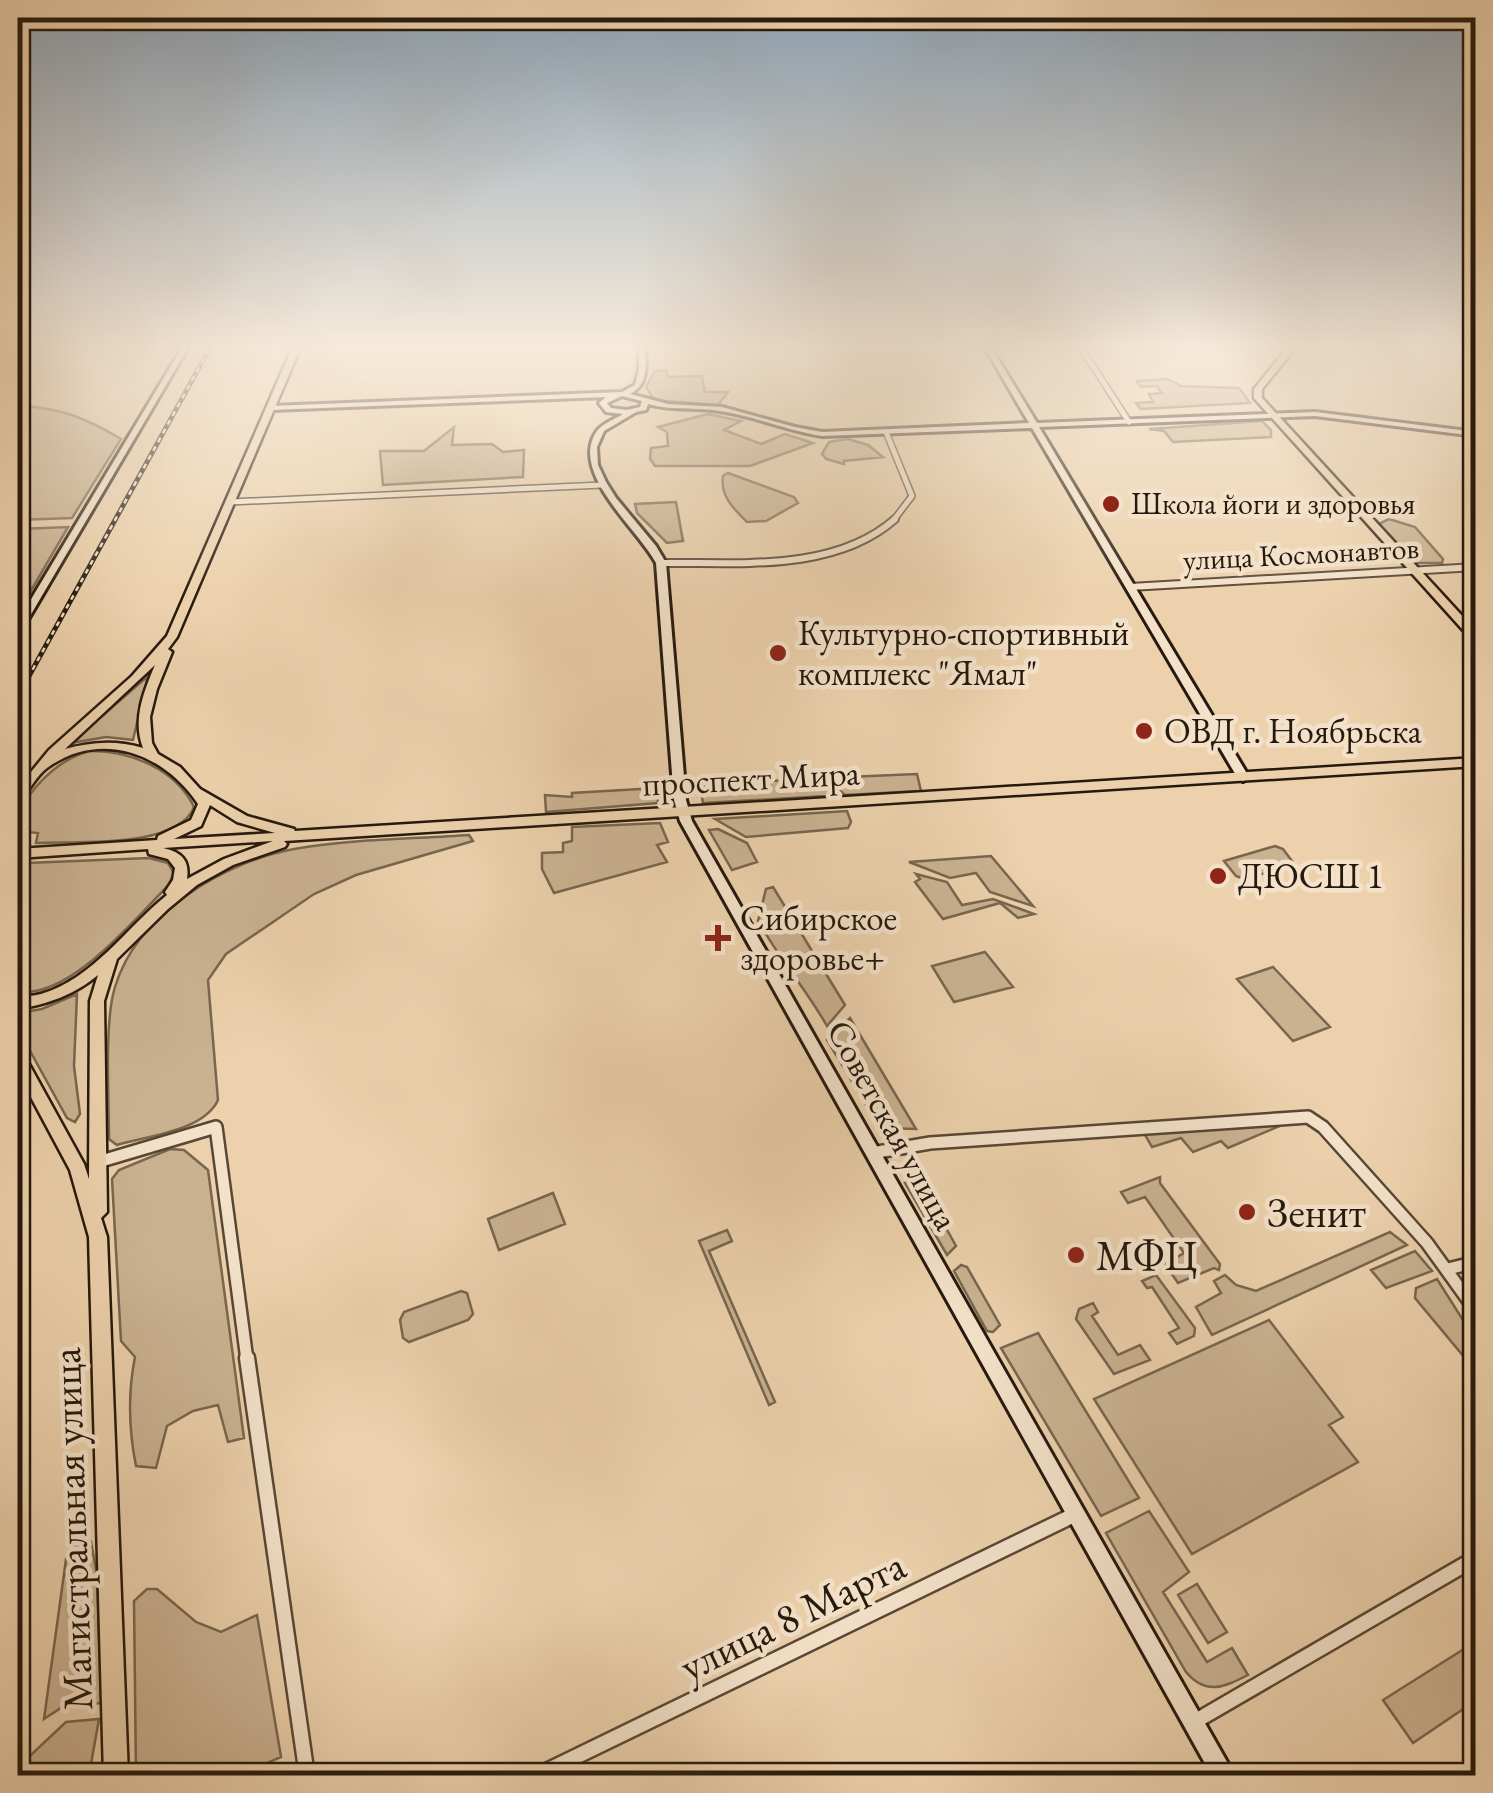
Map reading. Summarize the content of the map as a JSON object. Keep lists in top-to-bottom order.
{
  "streets": {
    "main road": ["проспект Мира", "Советская улица", "Магистральная улица"],
    "street": ["улица Космонавтов", "улица 8 Марта"]
  },
  "crossings": [
    ["проспект Мира", "Советская улица"],
    ["Советская улица", "улица 8 Марта"]
  ],
  "places": {
    "other": [
      "Школа йоги и здоровья",
      "Культурно-спортивный комплекс \"Ямал\"",
      "ОВД г. Ноябрьска",
      "ДЮСШ 1",
      "Зенит",
      "МФЦ"
    ],
    "health": ["Сибирское здоровье+"]
  }
}
